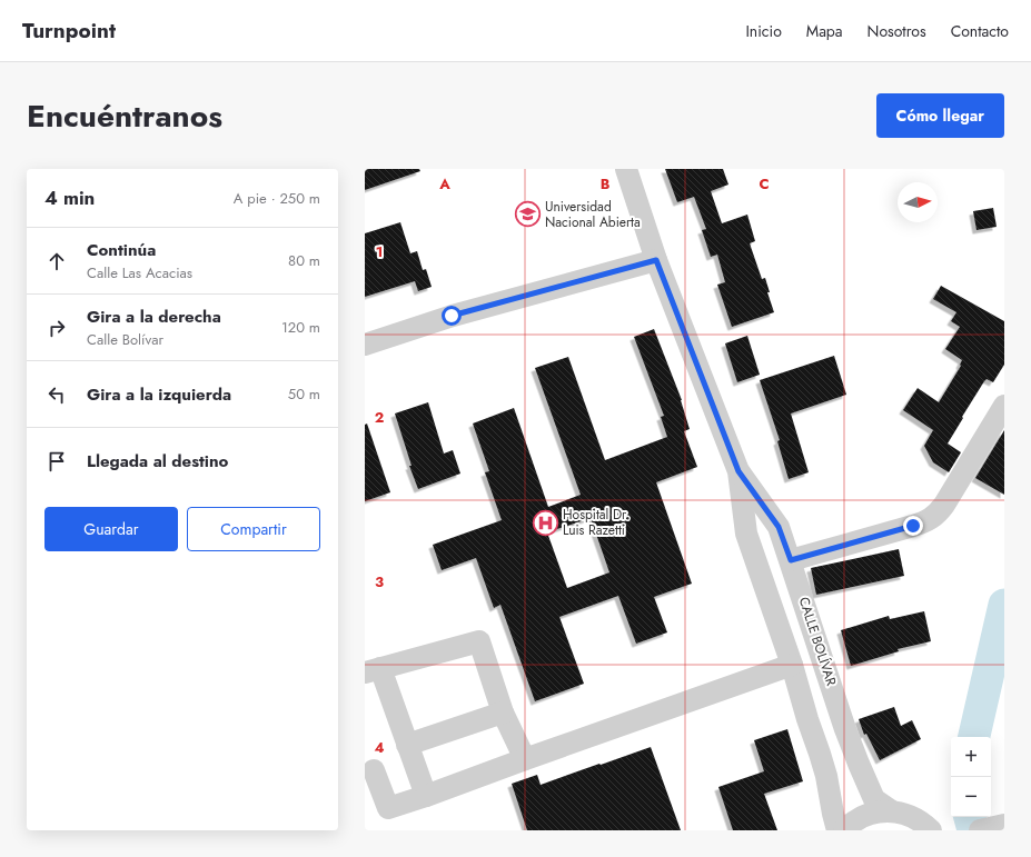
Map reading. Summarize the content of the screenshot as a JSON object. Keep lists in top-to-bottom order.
{
  "streets": {
    "street": ["CALLE BOLÍVAR"]
  },
  "places": {
    "school or university": ["Universidad Nacional Abierta"],
    "hospital": ["Hospital Dr. Luis Razetti"]
  },
  "north": "right",
  "page": {
    "header": "Turnpoint",
    "nav": [
      "Inicio",
      "Mapa",
      "Nosotros",
      "Contacto"
    ],
    "title": "Encuéntranos",
    "buttons": [
      "Cómo llegar",
      ["Guardar", "Compartir"]
    ],
    "heading": ["4 min", "A pie · 250 m"],
    "list": [
      ["Continúa", "Calle Las Acacias", "80 m"],
      ["Gira a la derecha", "Calle Bolívar", "120 m"],
      ["Gira a la izquierda", "50 m"],
      "Llegada al destino"
    ],
    "map_buttons": ["+", "−"]
  },
  "grid": {
    "columns": ["A", "B", "C"],
    "rows": [
      "1",
      "2",
      "3",
      "4"
    ]
  }
}
